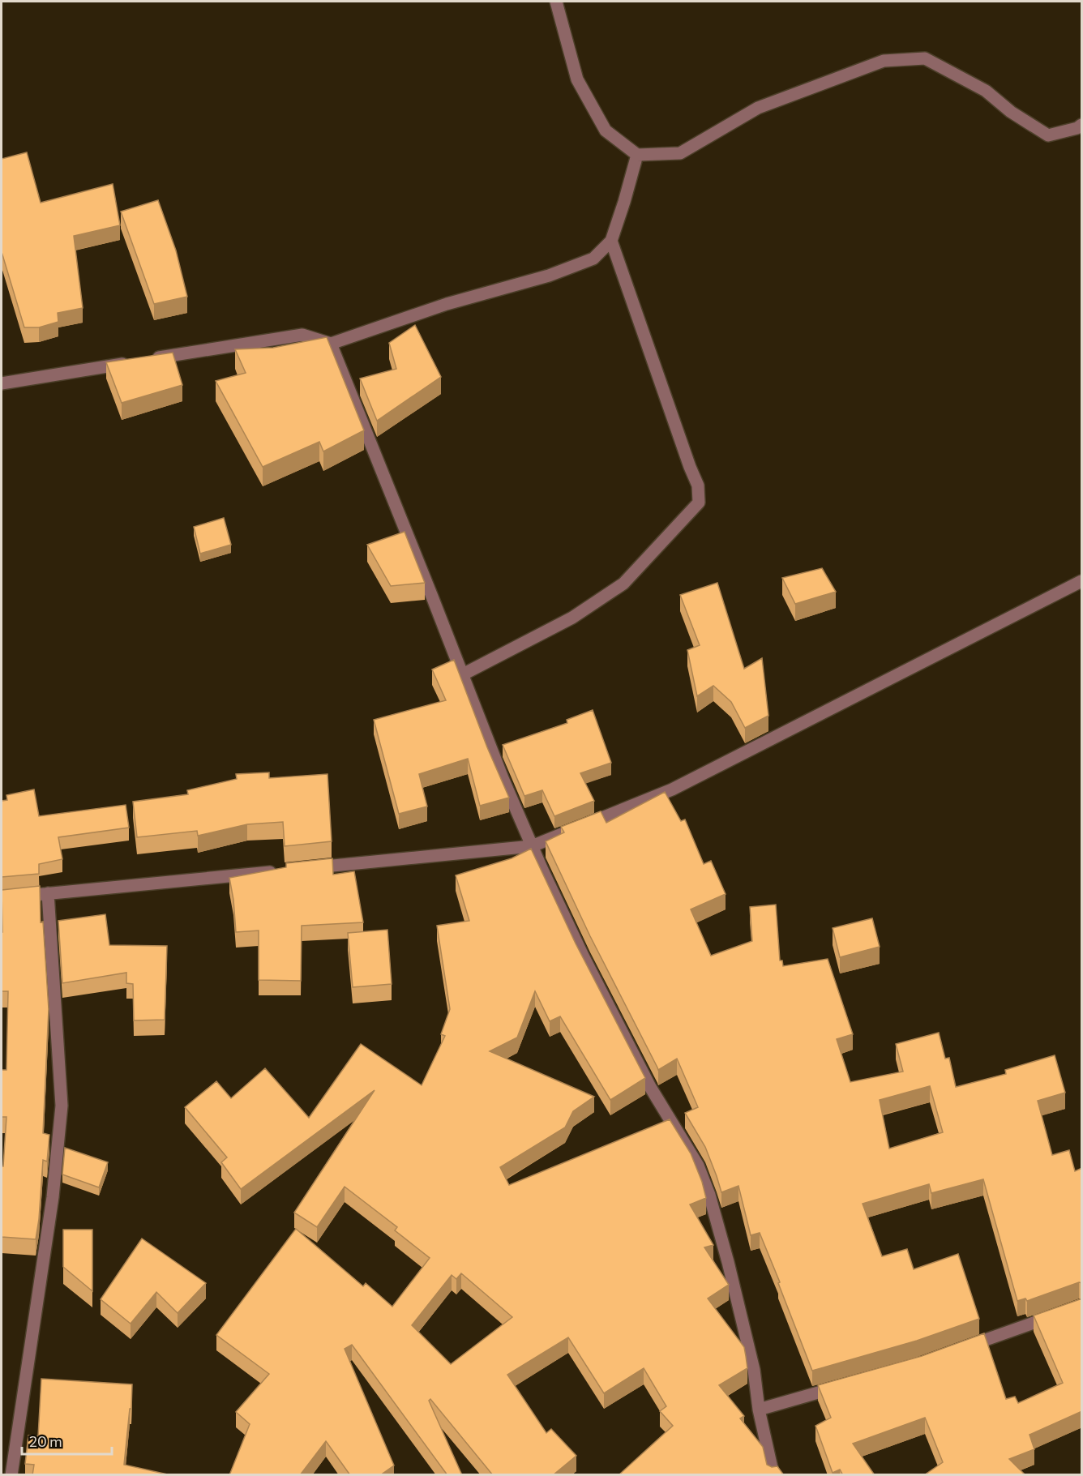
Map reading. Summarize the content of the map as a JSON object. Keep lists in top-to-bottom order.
{
  "scale_bar": "20 m"
}
